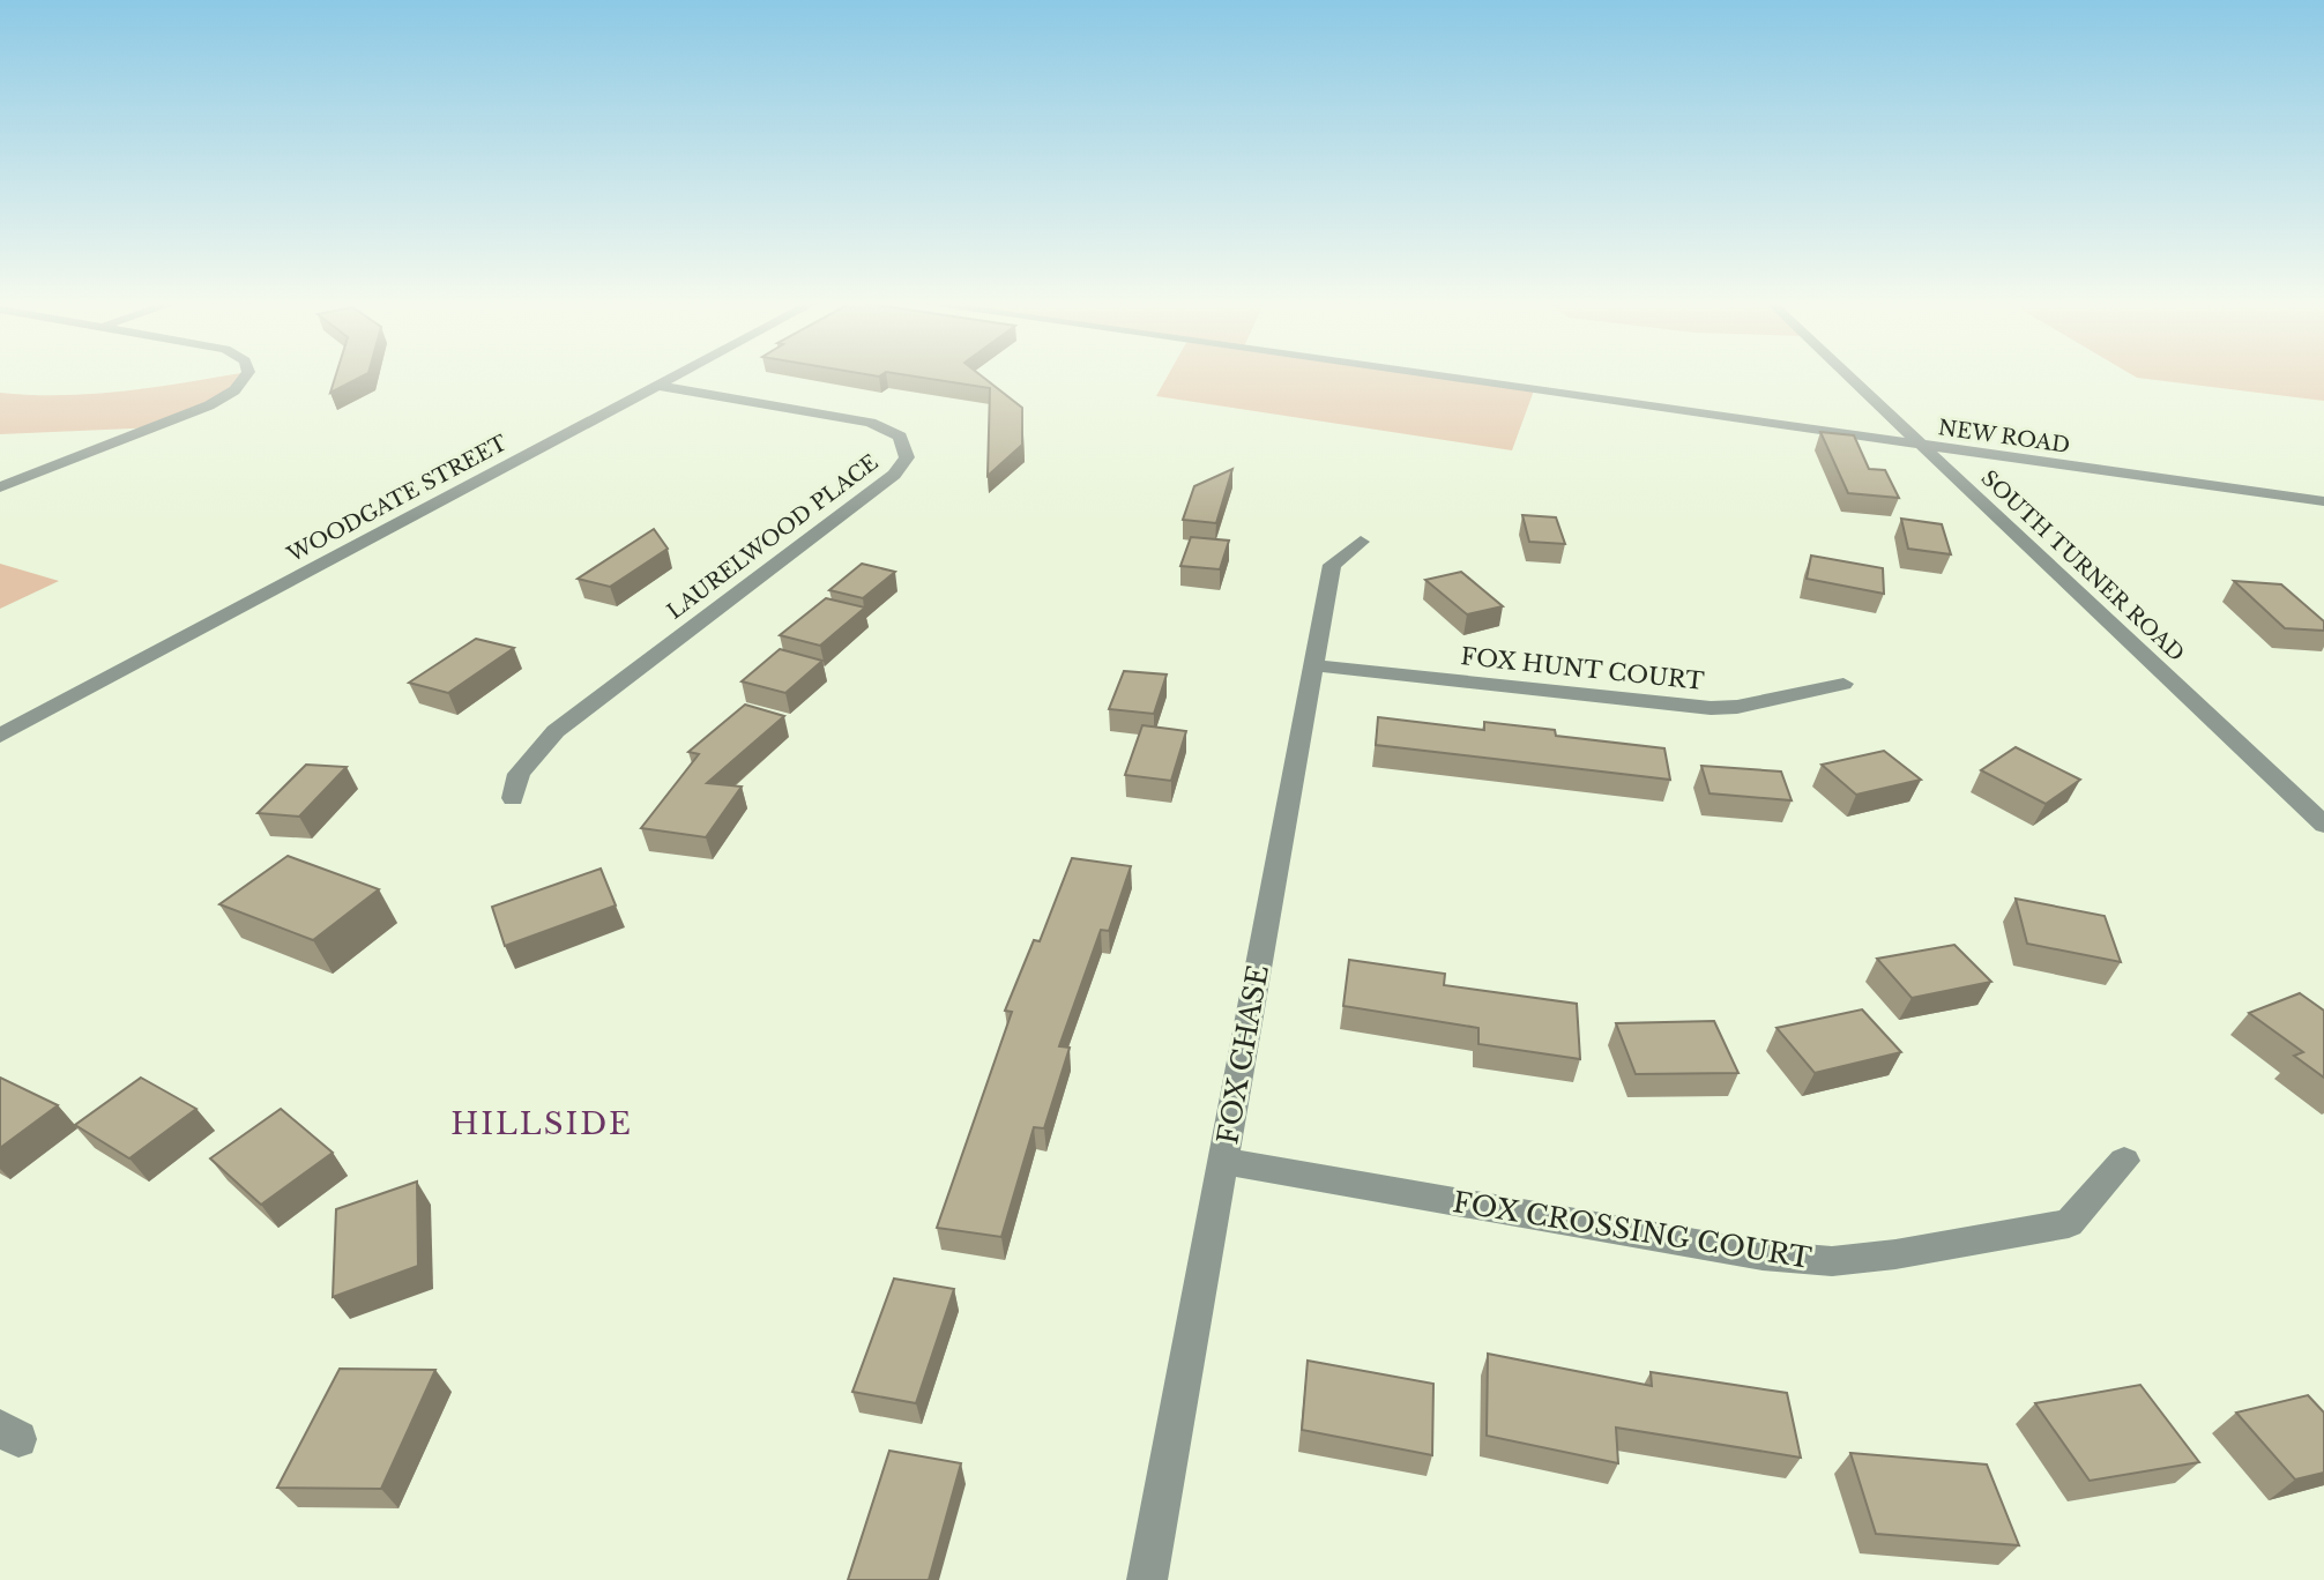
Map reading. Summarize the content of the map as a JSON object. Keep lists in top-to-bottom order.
{
  "streets": {
    "street": [
      "NEW ROAD",
      "WOODGATE STREET",
      "LAURELWOOD PLACE",
      "SOUTH TURNER ROAD",
      "FOX HUNT COURT",
      "FOX CHASE",
      "FOX CROSSING COURT"
    ]
  },
  "crossings": [
    ["NEW ROAD", "SOUTH TURNER ROAD"],
    ["WOODGATE STREET", "LAURELWOOD PLACE"],
    ["FOX HUNT COURT", "FOX CHASE"],
    ["FOX CHASE", "FOX CROSSING COURT"]
  ],
  "districts": ["HILLSIDE"]
}
